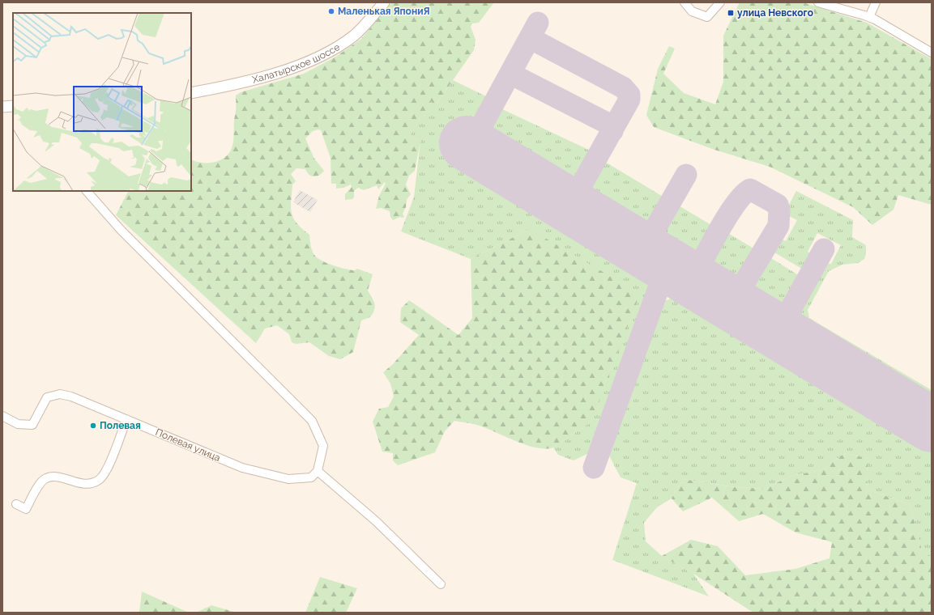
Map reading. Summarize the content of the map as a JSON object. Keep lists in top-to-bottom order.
{
  "streets": {
    "street": ["Халатырское шоссе", "Полевая улица"]
  },
  "places": {
    "other": ["Маленькая ЯпониЯ", "Полевая"],
    "transit": ["улица Невского"]
  }
}
